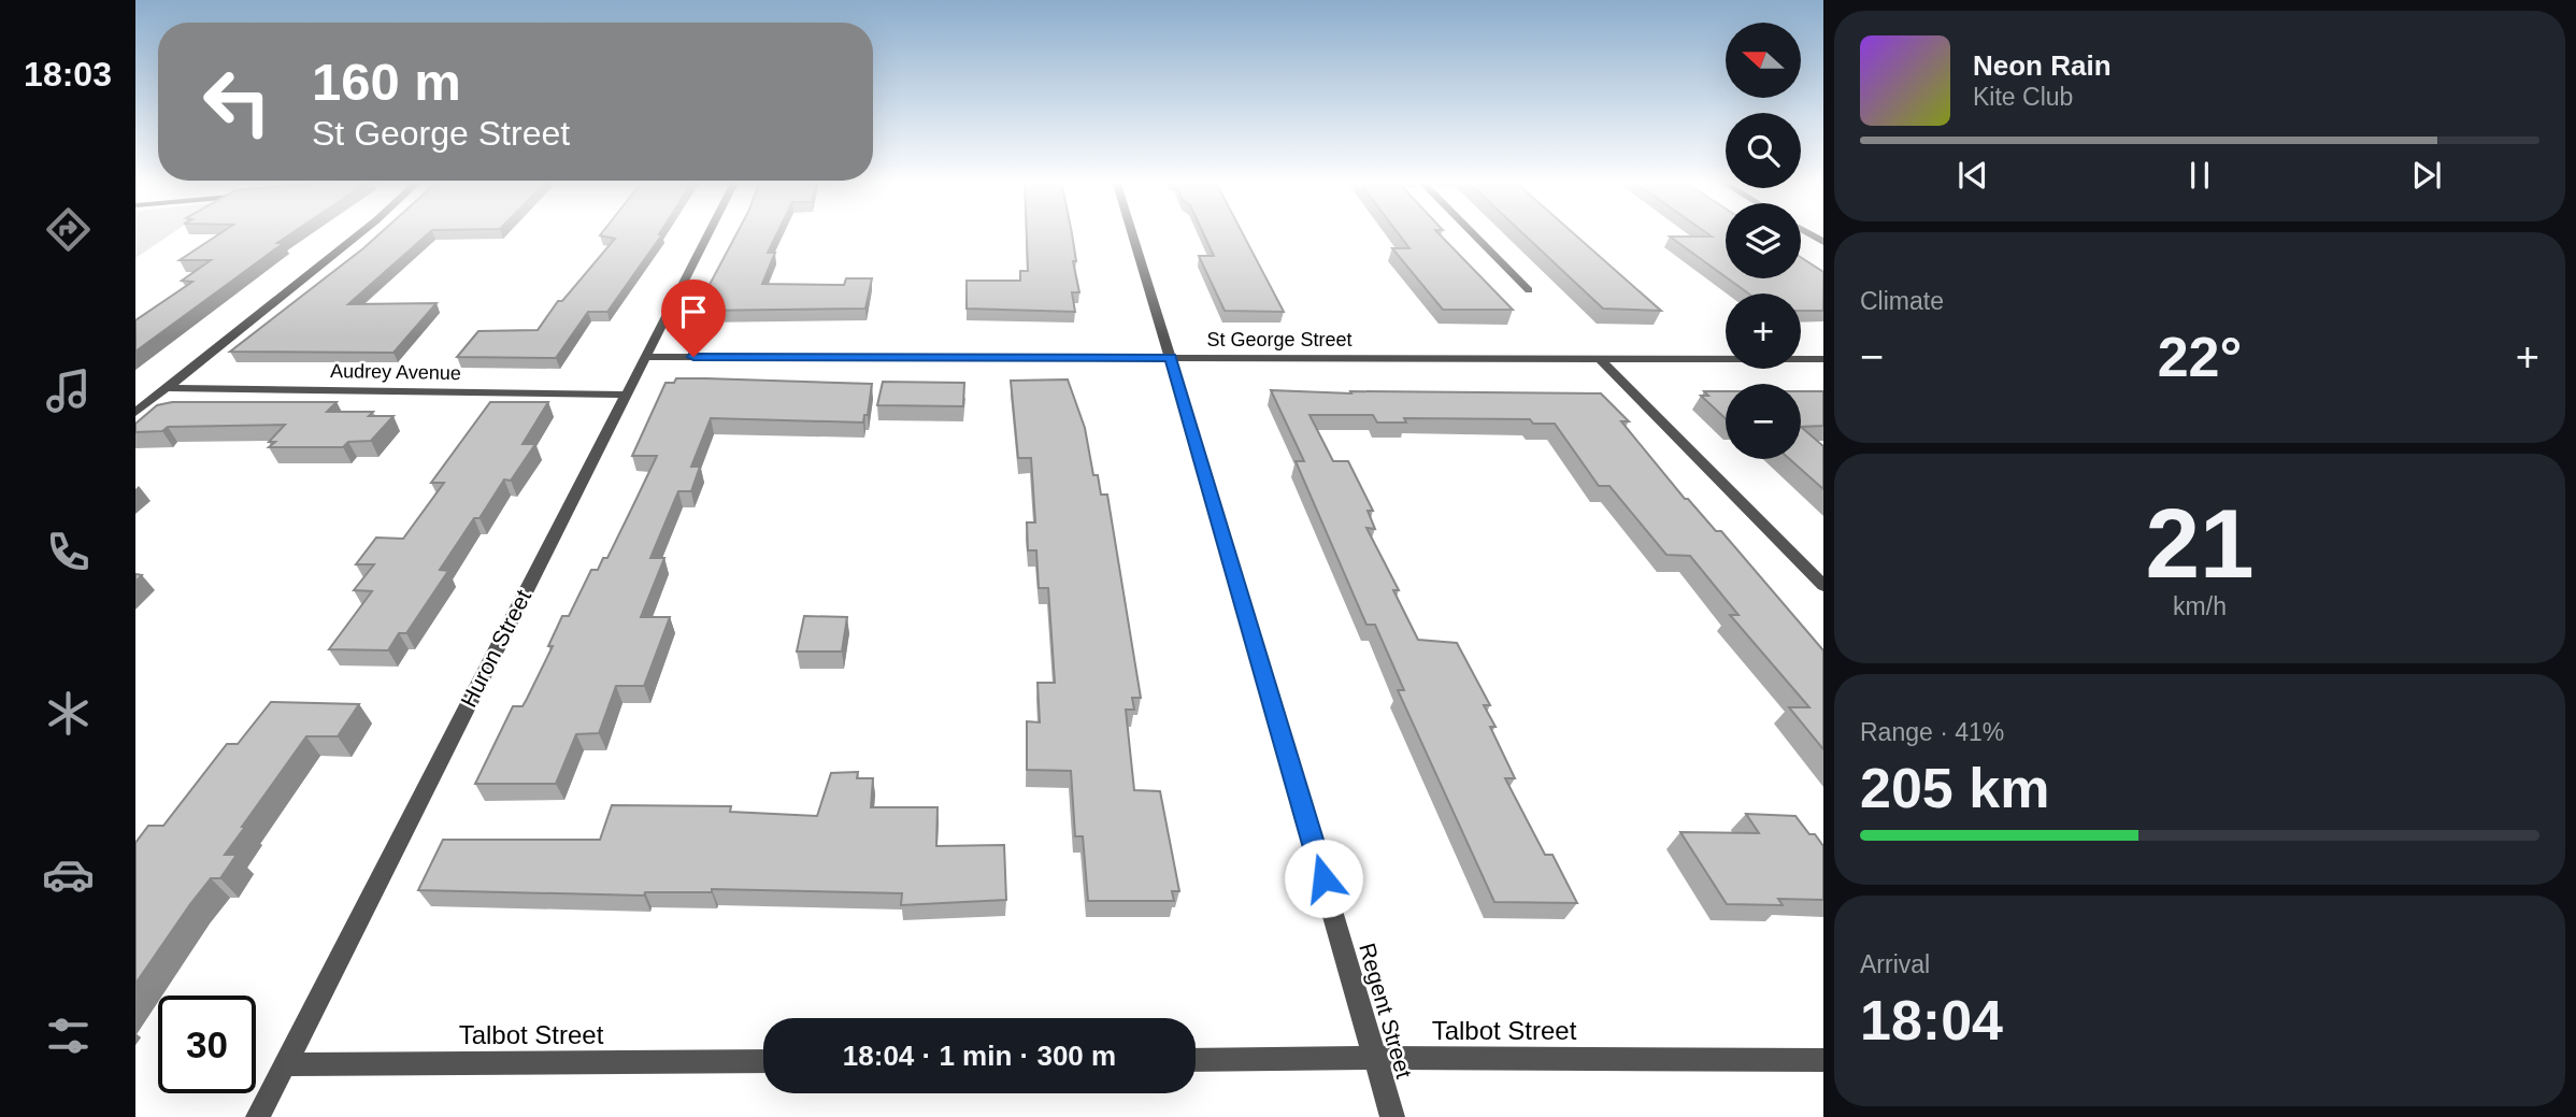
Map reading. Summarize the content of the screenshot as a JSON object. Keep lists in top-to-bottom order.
{
  "streets": {
    "street": [
      "St George Street",
      "Audrey Avenue",
      "Huron Street",
      "Regent Street",
      "Talbot Street"
    ]
  },
  "crossings": [
    ["St George Street", "Huron Street"],
    ["St George Street", "Regent Street"],
    ["Audrey Avenue", "Huron Street"],
    ["Huron Street", "Talbot Street"],
    ["Regent Street", "Talbot Street"]
  ],
  "north": "left",
  "page": {
    "tabs": "18:03",
    "map_buttons": ["+", "−"],
    "turn": ["160 m", "St George Street"],
    "song": ["Neon Rain", "Kite Club"],
    "tile": [
      "Climate",
      ["21", "km/h"],
      ["Range · 41%", "205 km"],
      ["Arrival", "18:04"]
    ],
    "heat": ["−", "22°", "+"],
    "limit": "30",
    "trip": "18:04 · 1 min · 300 m"
  }
}
